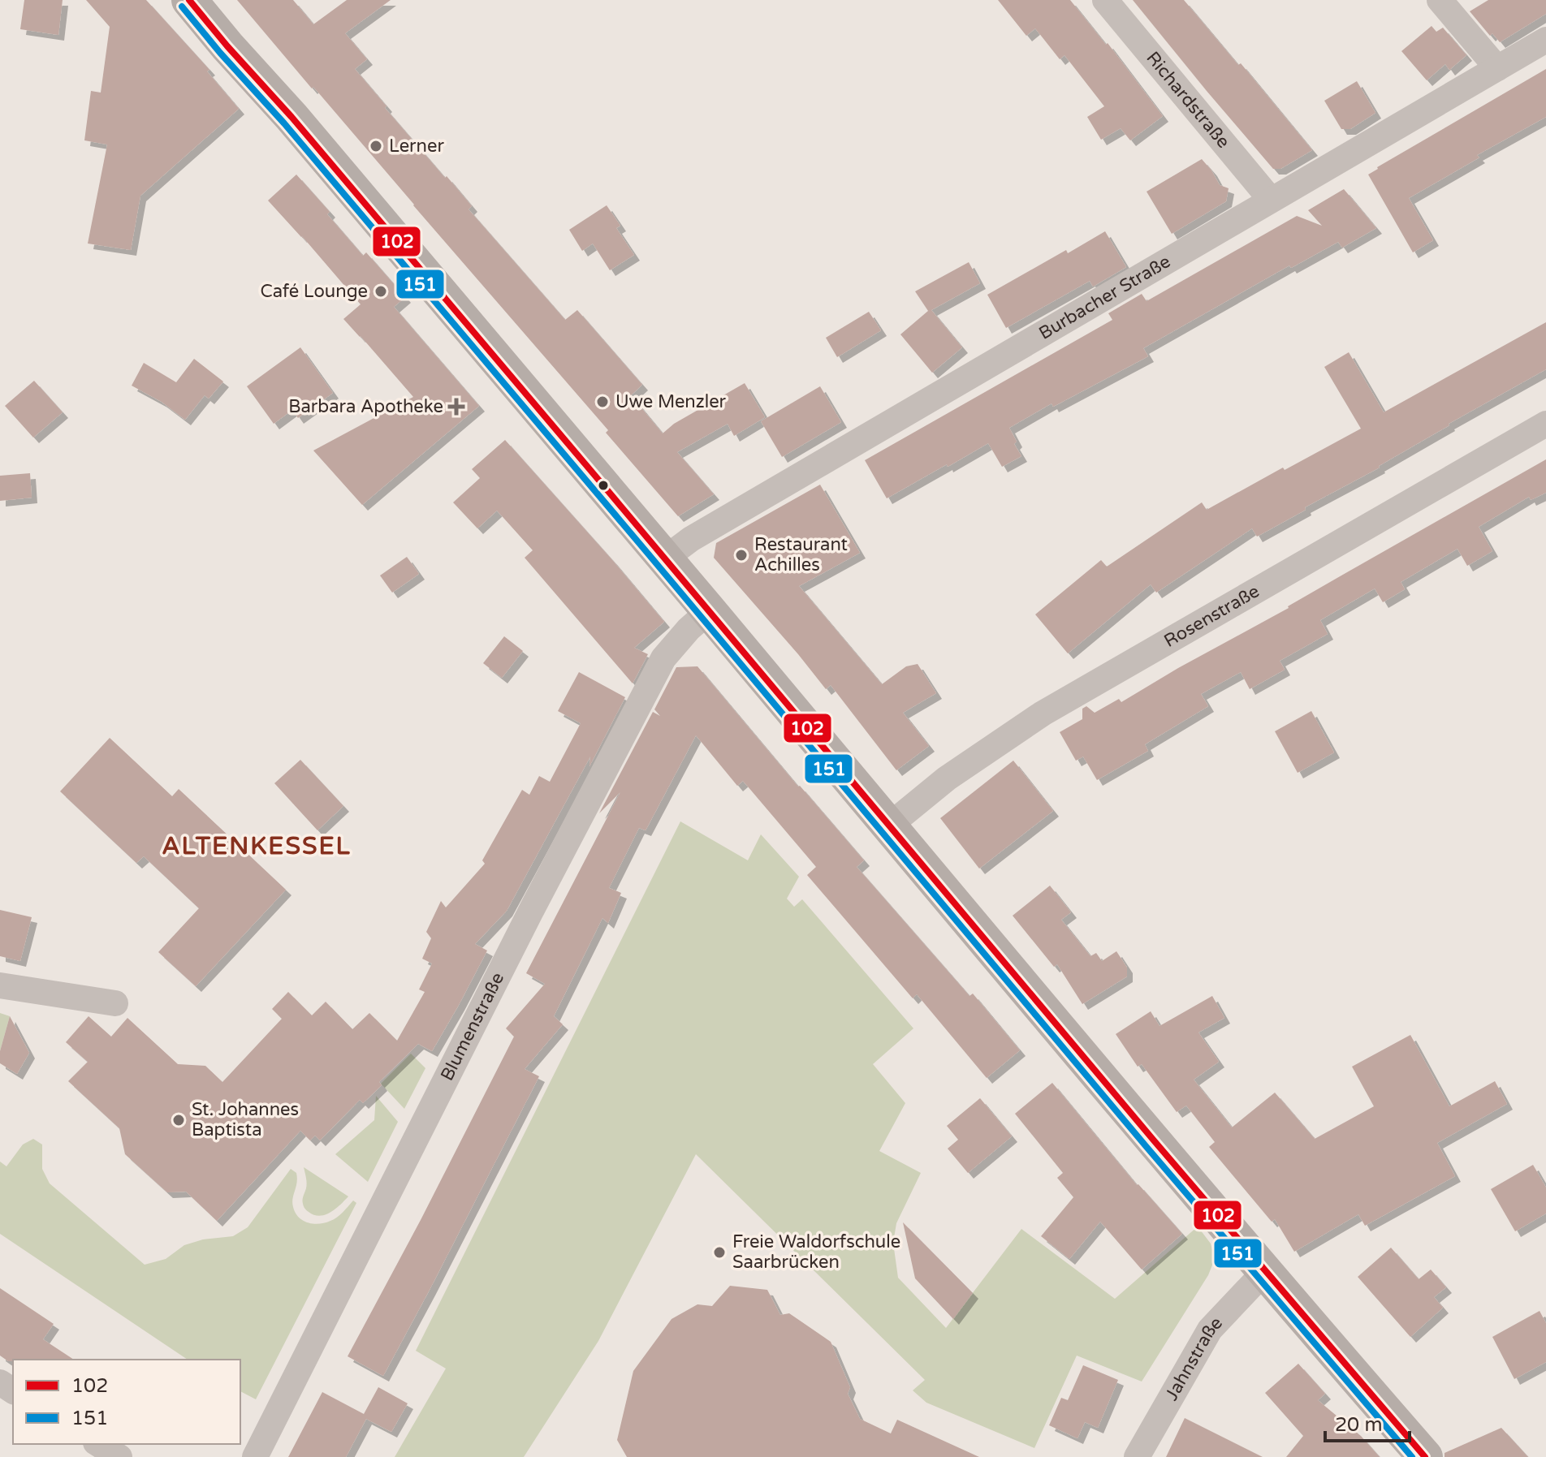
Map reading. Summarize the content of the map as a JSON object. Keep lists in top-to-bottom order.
{
  "streets": {
    "street": [
      "Richardstraße",
      "Burbacher Straße",
      "Rosenstraße",
      "Blumenstraße",
      "Jahnstraße"
    ]
  },
  "crossings": [
    ["Richardstraße", "Burbacher Straße"]
  ],
  "districts": ["ALTENKESSEL"],
  "places": {
    "other": [
      "Lerner",
      "Café Lounge",
      "Uwe Menzler",
      "Restaurant Achilles",
      "St. Johannes Baptista",
      "Freie Waldorfschule Saarbrücken"
    ],
    "health": ["Barbara Apotheke"]
  },
  "lines": ["transit line 102", "transit line 151"],
  "legend": ["102", "151"],
  "scale_bar": "20 m"
}
